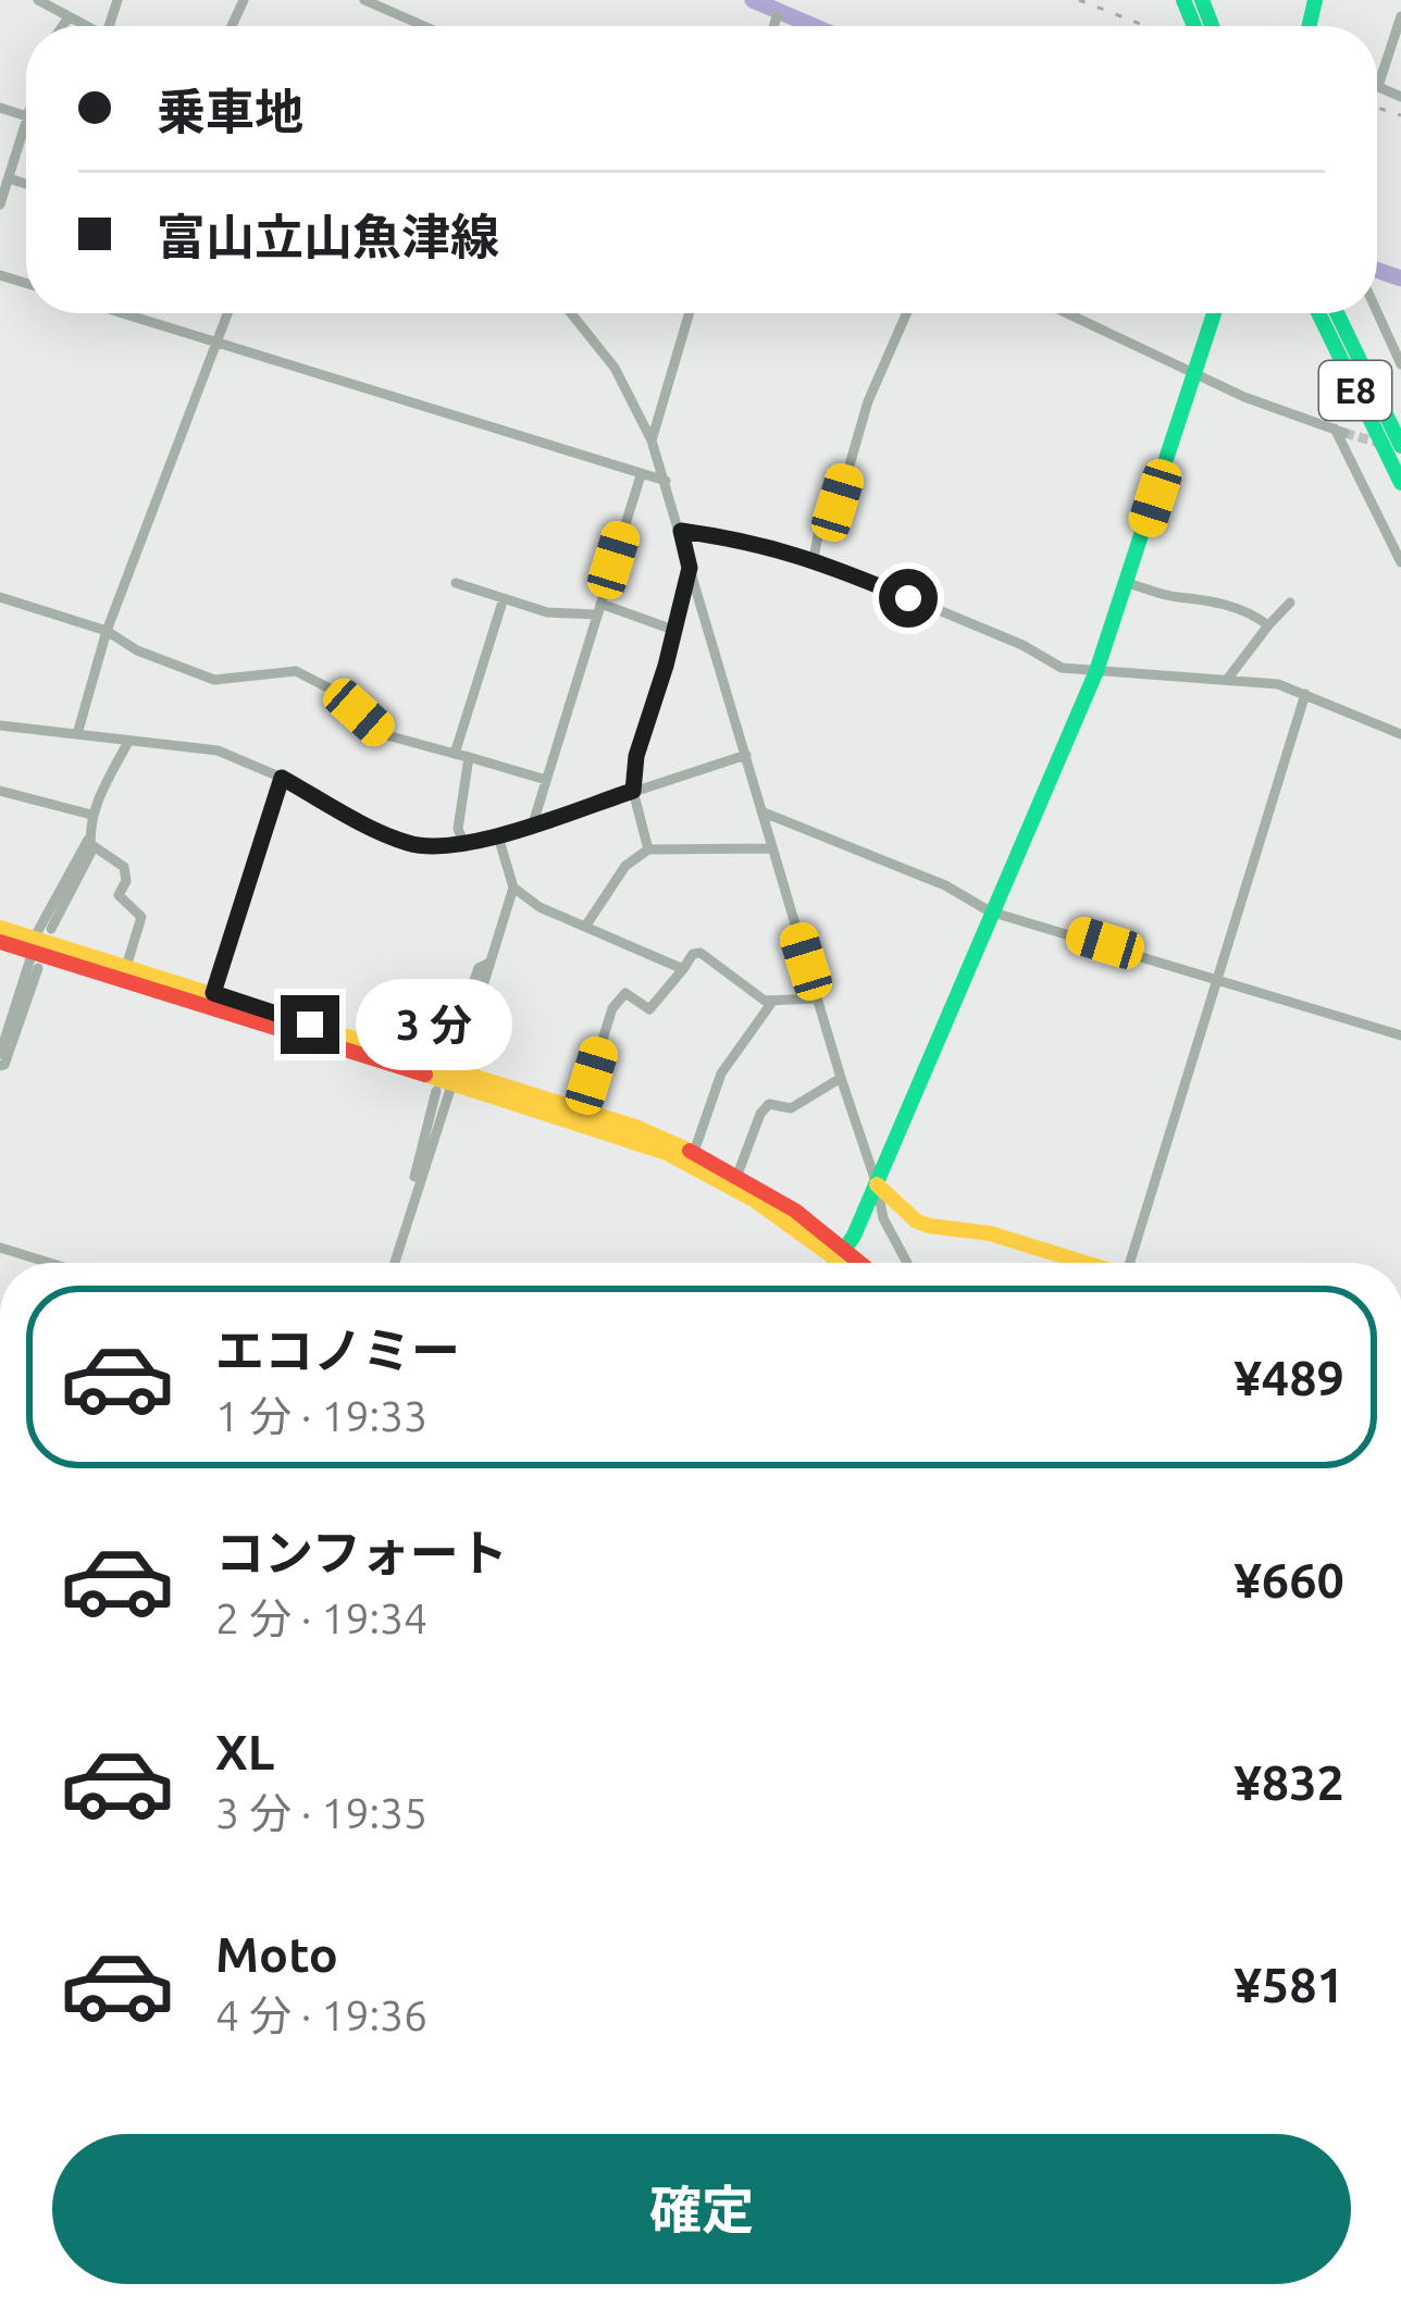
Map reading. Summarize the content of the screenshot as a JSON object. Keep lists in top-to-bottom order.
{
  "streets": {
    "main road": ["E8"]
  },
  "page": {
    "banner": ["乗車地", "富山立山魚津線"],
    "bubble": "3 分",
    "list": [
      {
        "name": "エコノミー",
        "note": "1 分 · 19:33",
        "value": "¥489"
      },
      {
        "name": "コンフォート",
        "note": "2 分 · 19:34",
        "value": "¥660"
      },
      {
        "name": "XL",
        "note": "3 分 · 19:35",
        "value": "¥832"
      },
      {
        "name": "Moto",
        "note": "4 分 · 19:36",
        "value": "¥581"
      }
    ],
    "buttons": "確定"
  }
}
